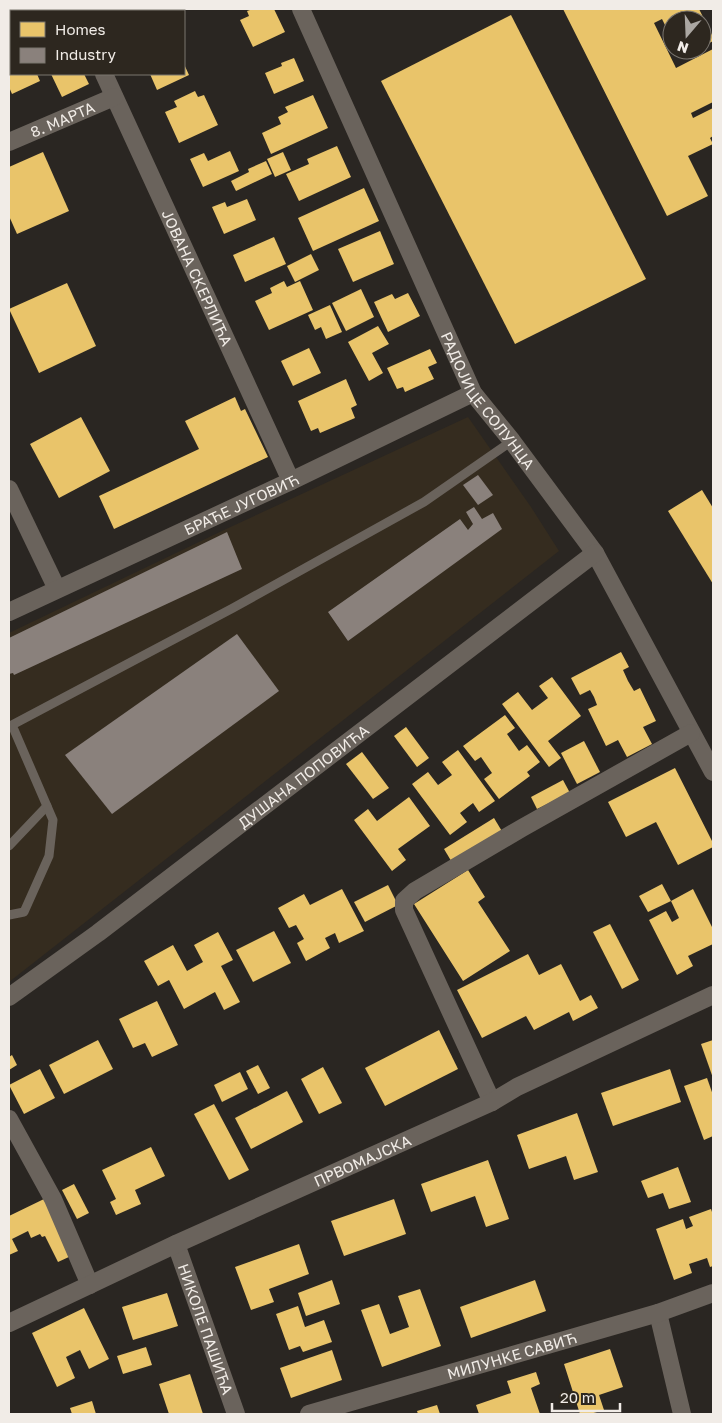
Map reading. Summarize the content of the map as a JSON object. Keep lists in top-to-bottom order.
{
  "streets": {
    "street": [
      "8. МАРТА",
      "ЈОВАНА СКЕРЛИЋА",
      "РАДОЈИЦЕ СОЛУНЦА",
      "БРАЋЕ ЈУГОВИЋ",
      "ДУШАНА ПОПОВИЋА",
      "ПРВОМАЈСКА",
      "НИКОЛЕ ПАШИЋА",
      "МИЛУНКЕ САВИЋ"
    ]
  },
  "crossings": [
    ["8. МАРТА", "ЈОВАНА СКЕРЛИЋА"],
    ["ЈОВАНА СКЕРЛИЋА", "БРАЋЕ ЈУГОВИЋ"],
    ["РАДОЈИЦЕ СОЛУНЦА", "БРАЋЕ ЈУГОВИЋ"],
    ["РАДОЈИЦЕ СОЛУНЦА", "ДУШАНА ПОПОВИЋА"],
    ["ПРВОМАЈСКА", "НИКОЛЕ ПАШИЋА"]
  ],
  "legend": ["Homes", "Industry"],
  "scale_bar": "20 m",
  "north": "bottom"
}
